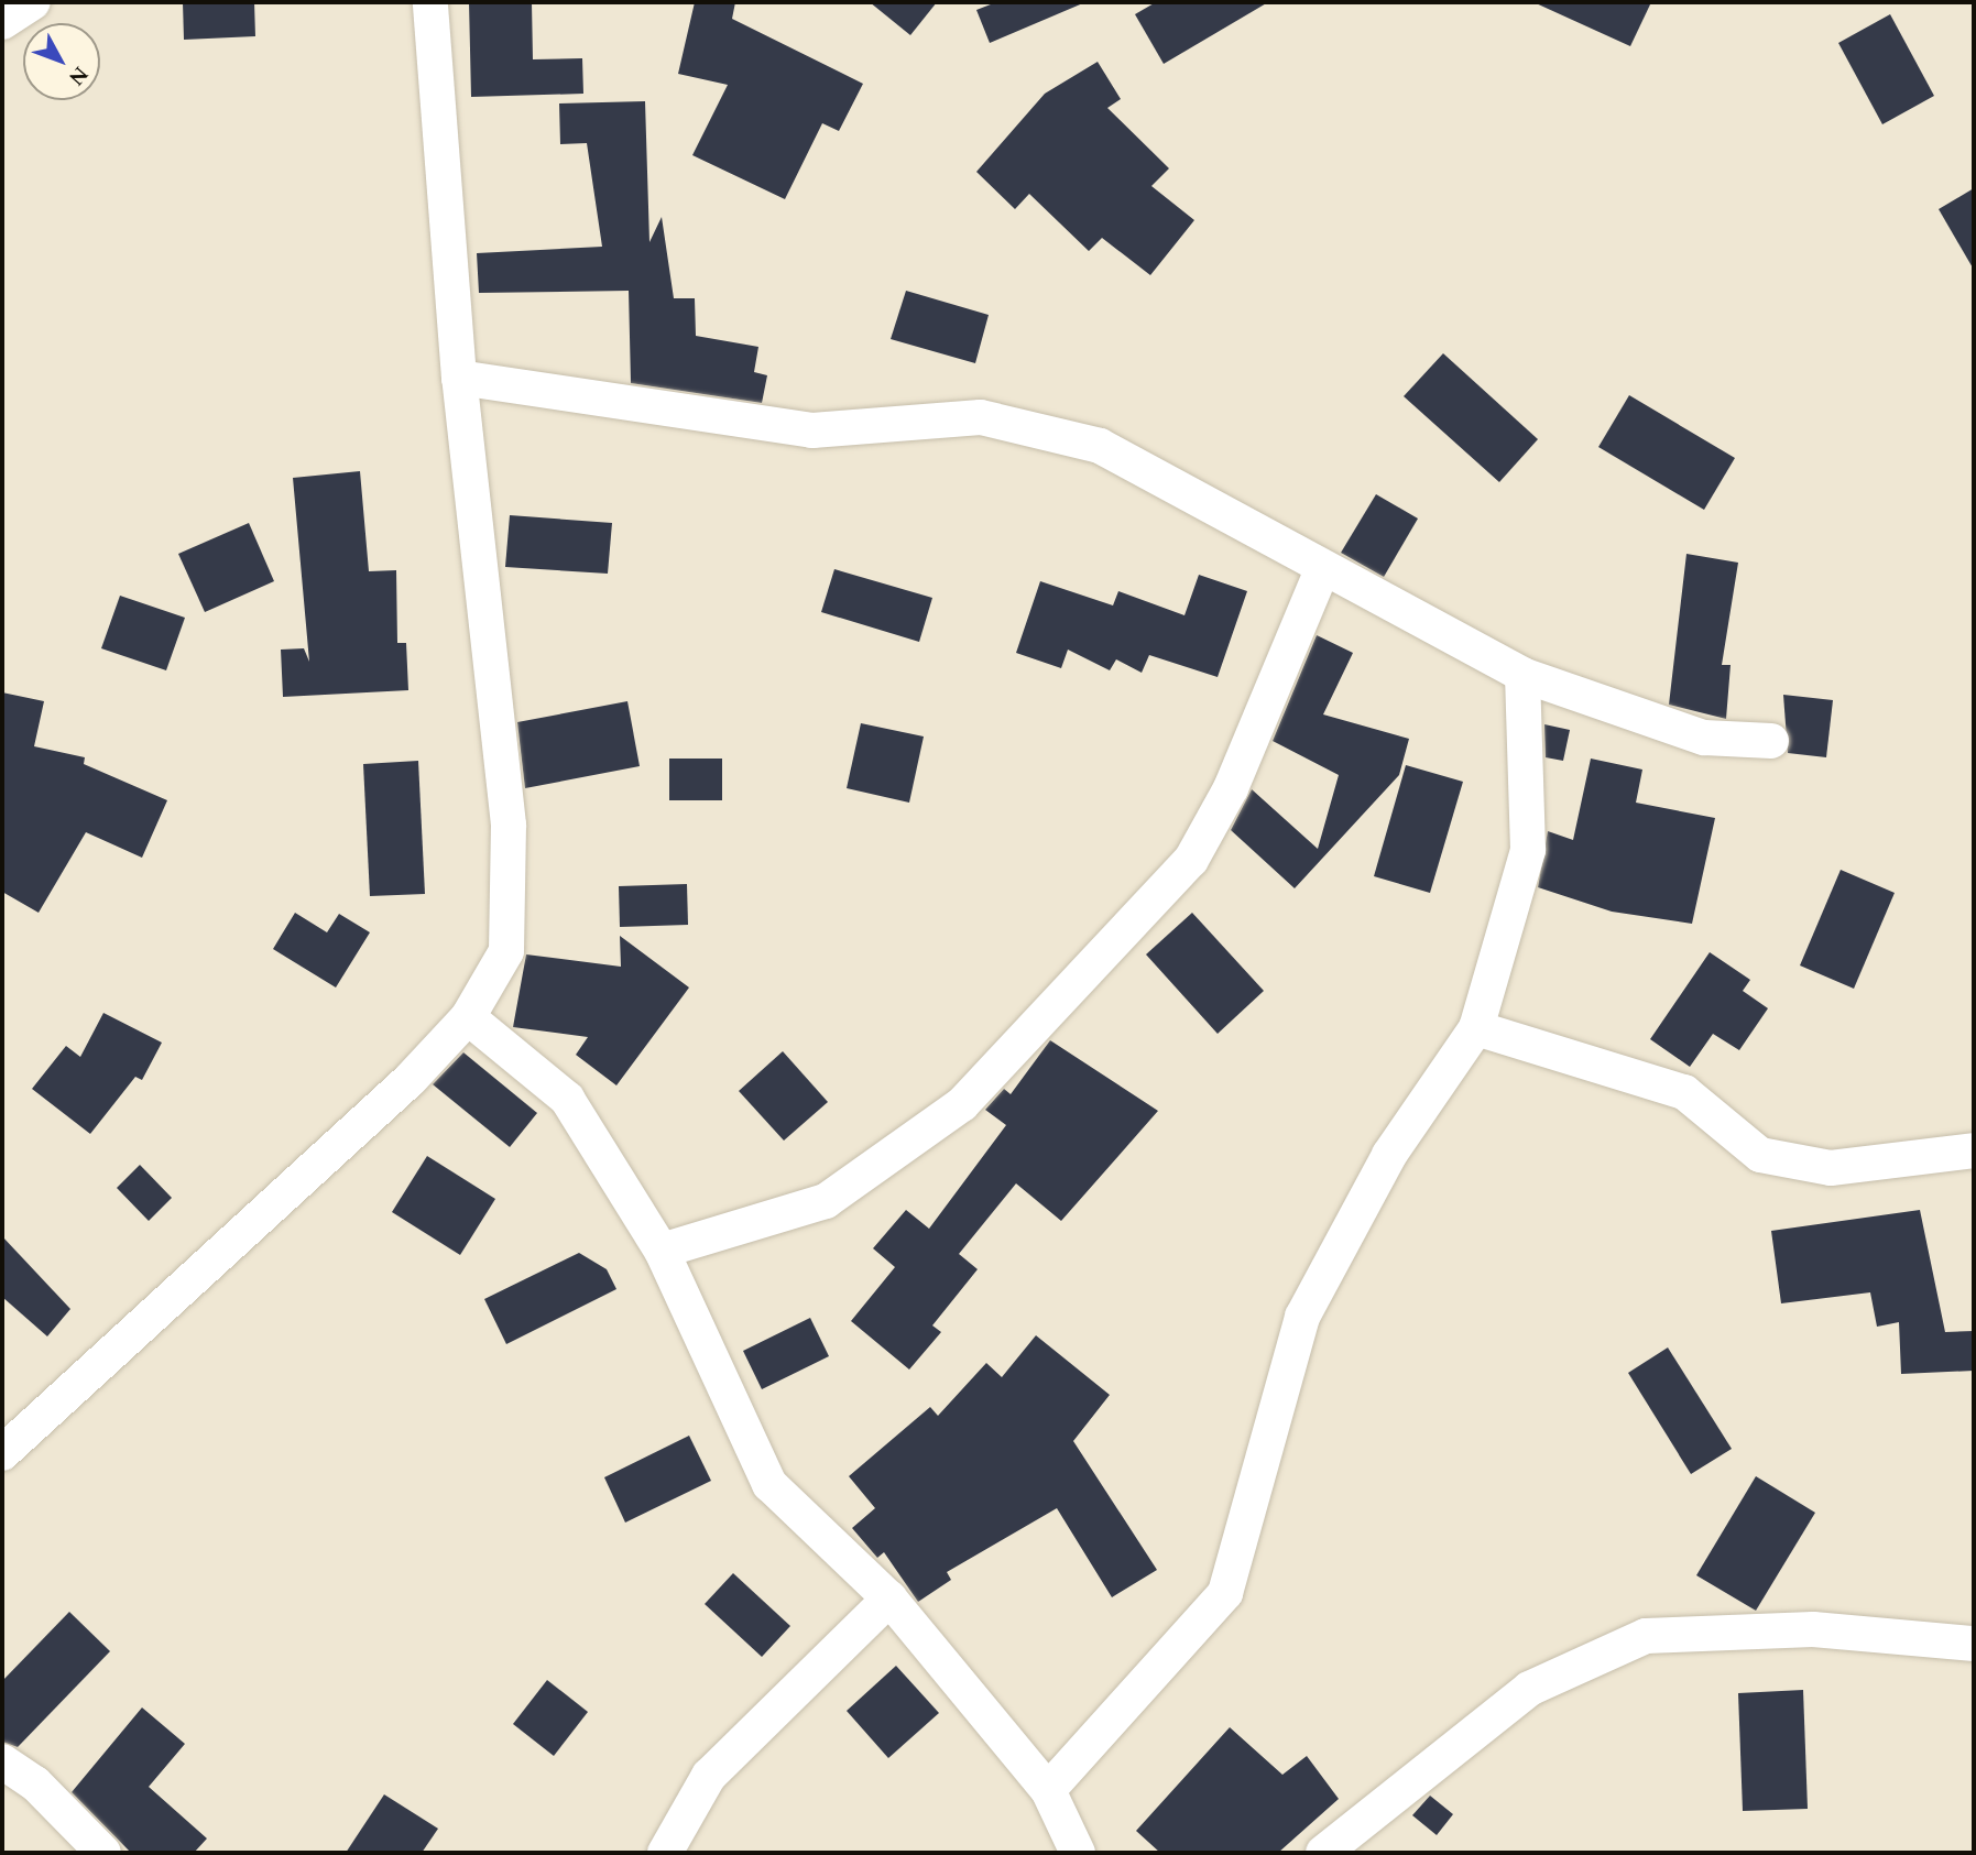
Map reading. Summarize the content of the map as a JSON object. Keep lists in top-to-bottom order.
{
  "north": "bottom right"
}
